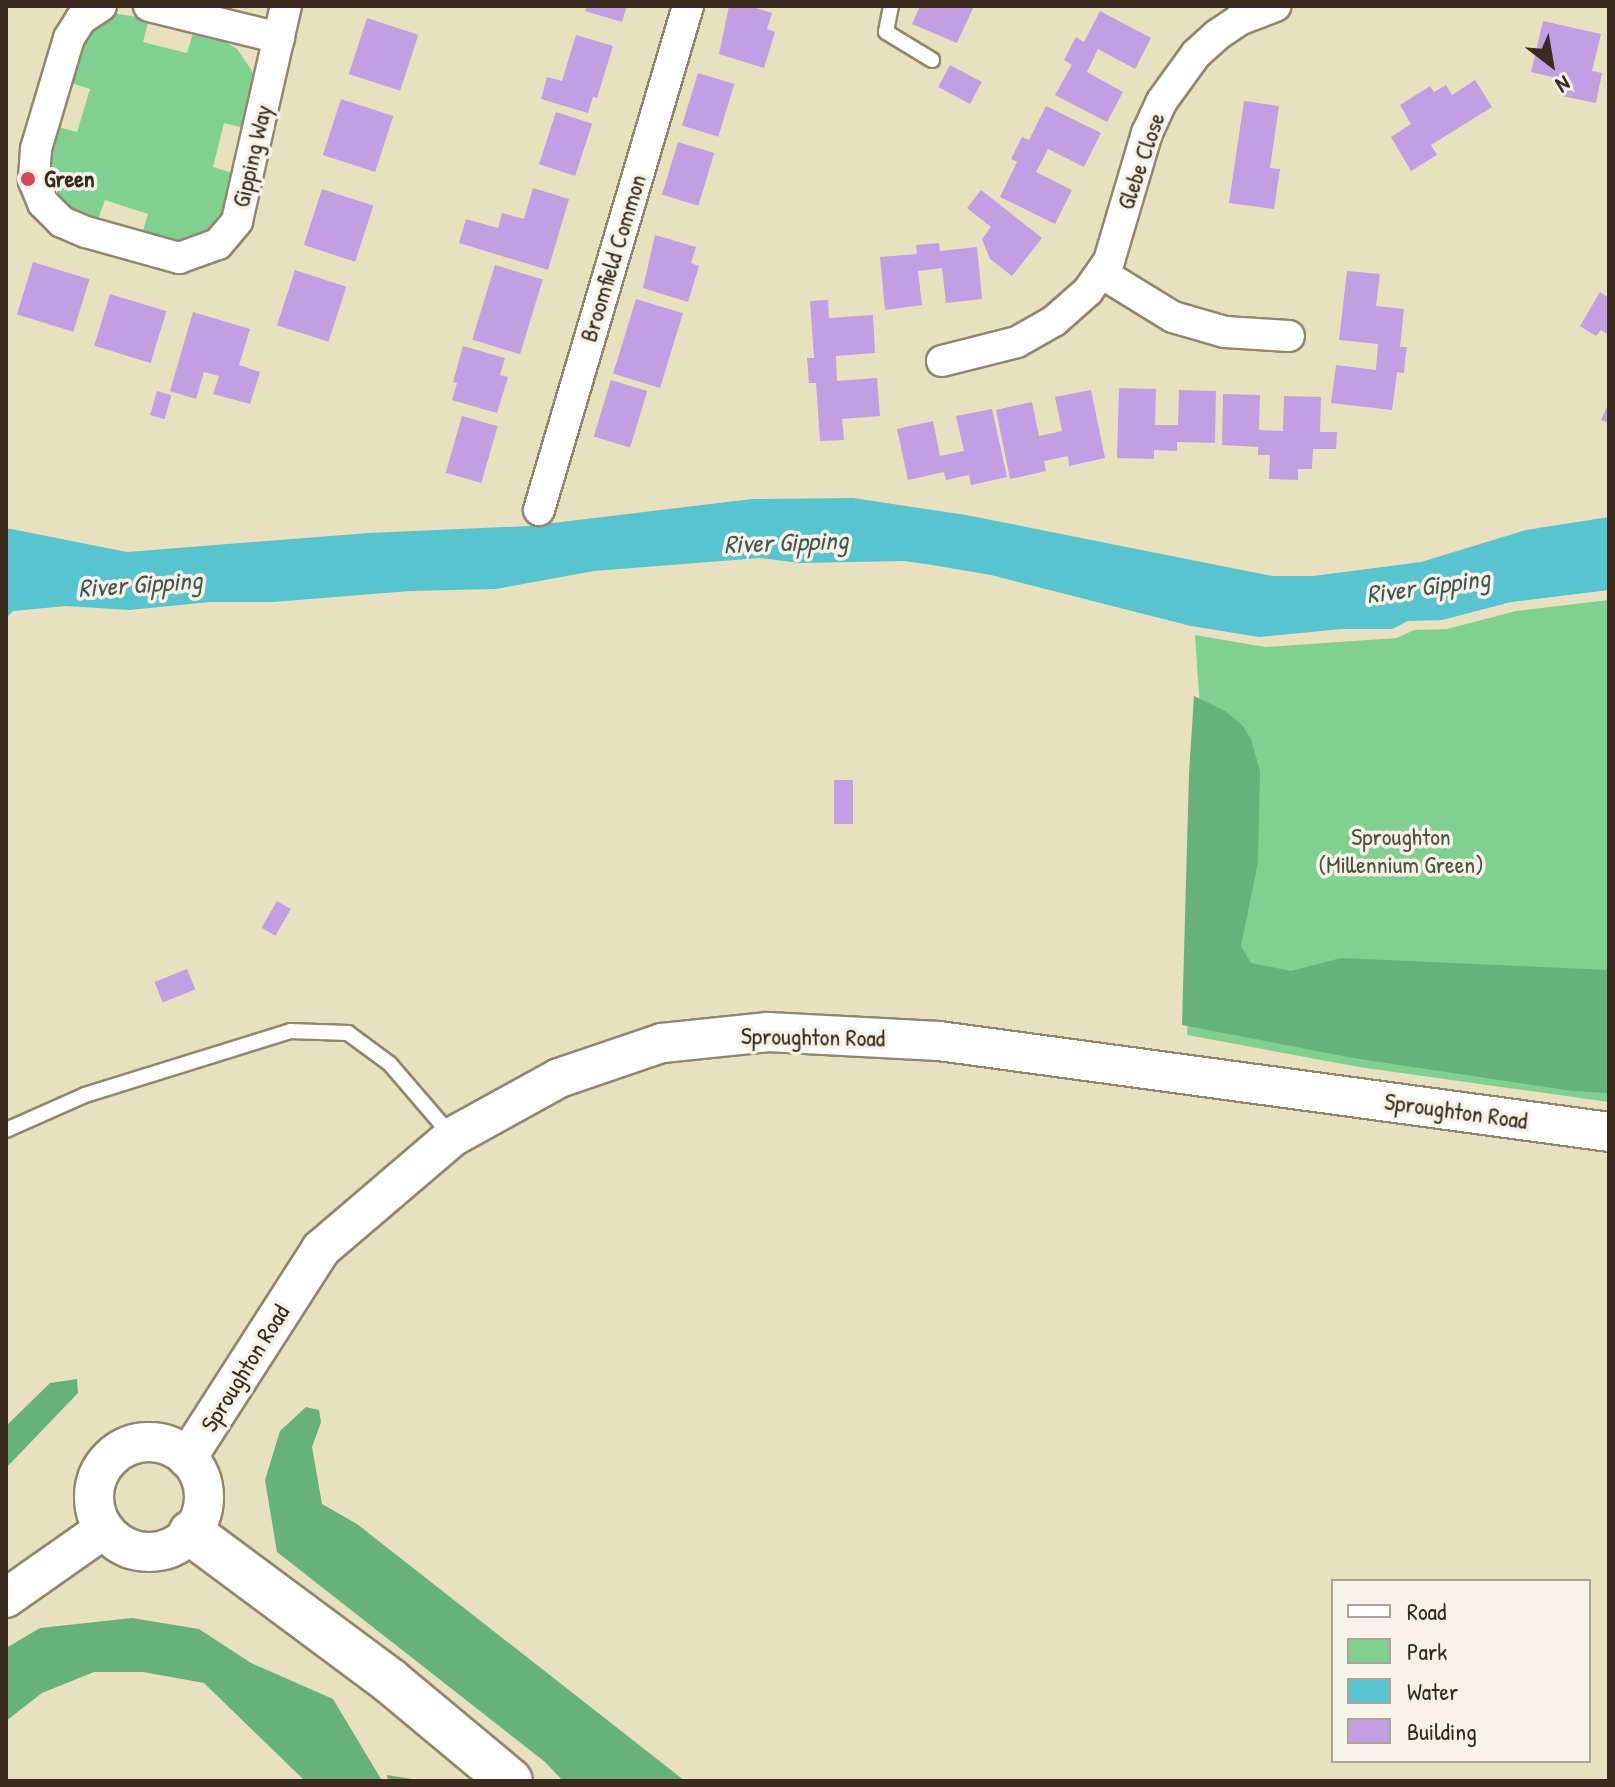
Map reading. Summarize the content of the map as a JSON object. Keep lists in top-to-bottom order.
{
  "streets": {
    "street": [
      "Gipping Way",
      "Glebe Close",
      "Broomfield Common",
      "Sproughton Road"
    ]
  },
  "water": ["River Gipping"],
  "parks": ["Sproughton (Millennium Green)"],
  "places": ["Green"],
  "legend": [
    "Road",
    "Park",
    "Water",
    "Building"
  ],
  "north": "bottom right"
}
